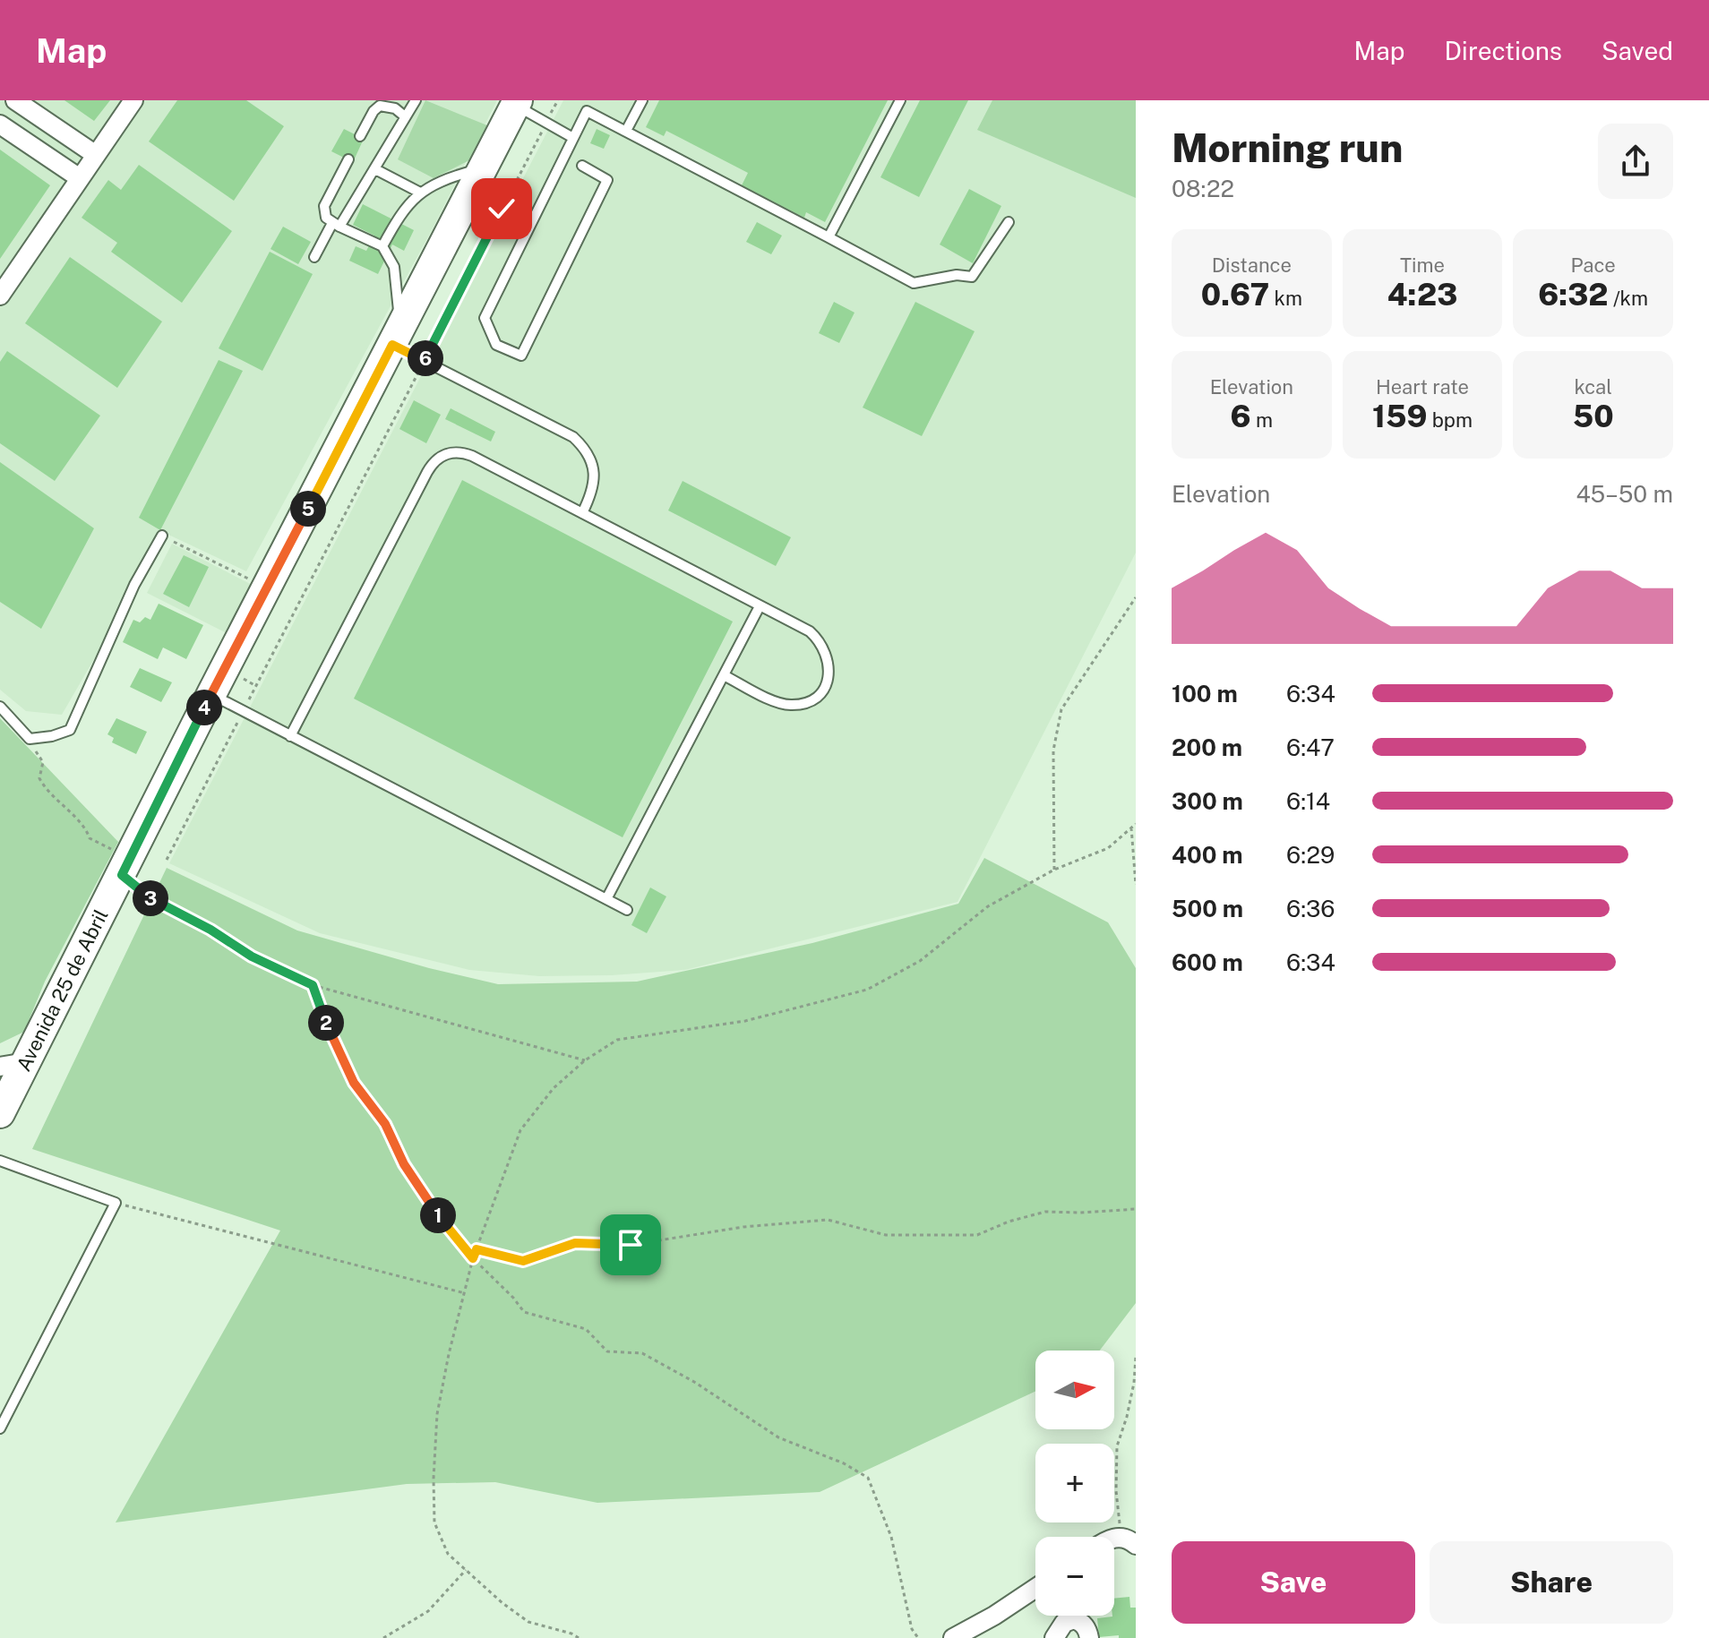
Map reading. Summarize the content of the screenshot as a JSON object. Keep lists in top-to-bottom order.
{
  "streets": {
    "main road": ["Avenida 25 de Abril"]
  },
  "north": "right",
  "page": {
    "header": "Map",
    "nav": ["Map", "Directions", "Saved"],
    "heading": ["Morning run", "08:22"],
    "stats": [
      ["Distance", "0.67 km"],
      ["Time", "4:23"],
      ["Pace", "6:32 /km"],
      ["Elevation", "6 m"],
      ["Heart rate", "159 bpm"],
      ["kcal", "50"]
    ],
    "pins": [
      "6",
      "5",
      "4",
      "3",
      "2",
      "1"
    ],
    "chart": ["Elevation", "45–50 m"],
    "list": [
      {
        "name": "100 m",
        "note": "6:34"
      },
      {
        "name": "200 m",
        "note": "6:47"
      },
      {
        "name": "300 m",
        "note": "6:14"
      },
      {
        "name": "400 m",
        "note": "6:29"
      },
      {
        "name": "500 m",
        "note": "6:36"
      },
      {
        "name": "600 m",
        "note": "6:34"
      }
    ],
    "map_buttons": ["+", "−"],
    "buttons": ["Save", "Share"]
  }
}
